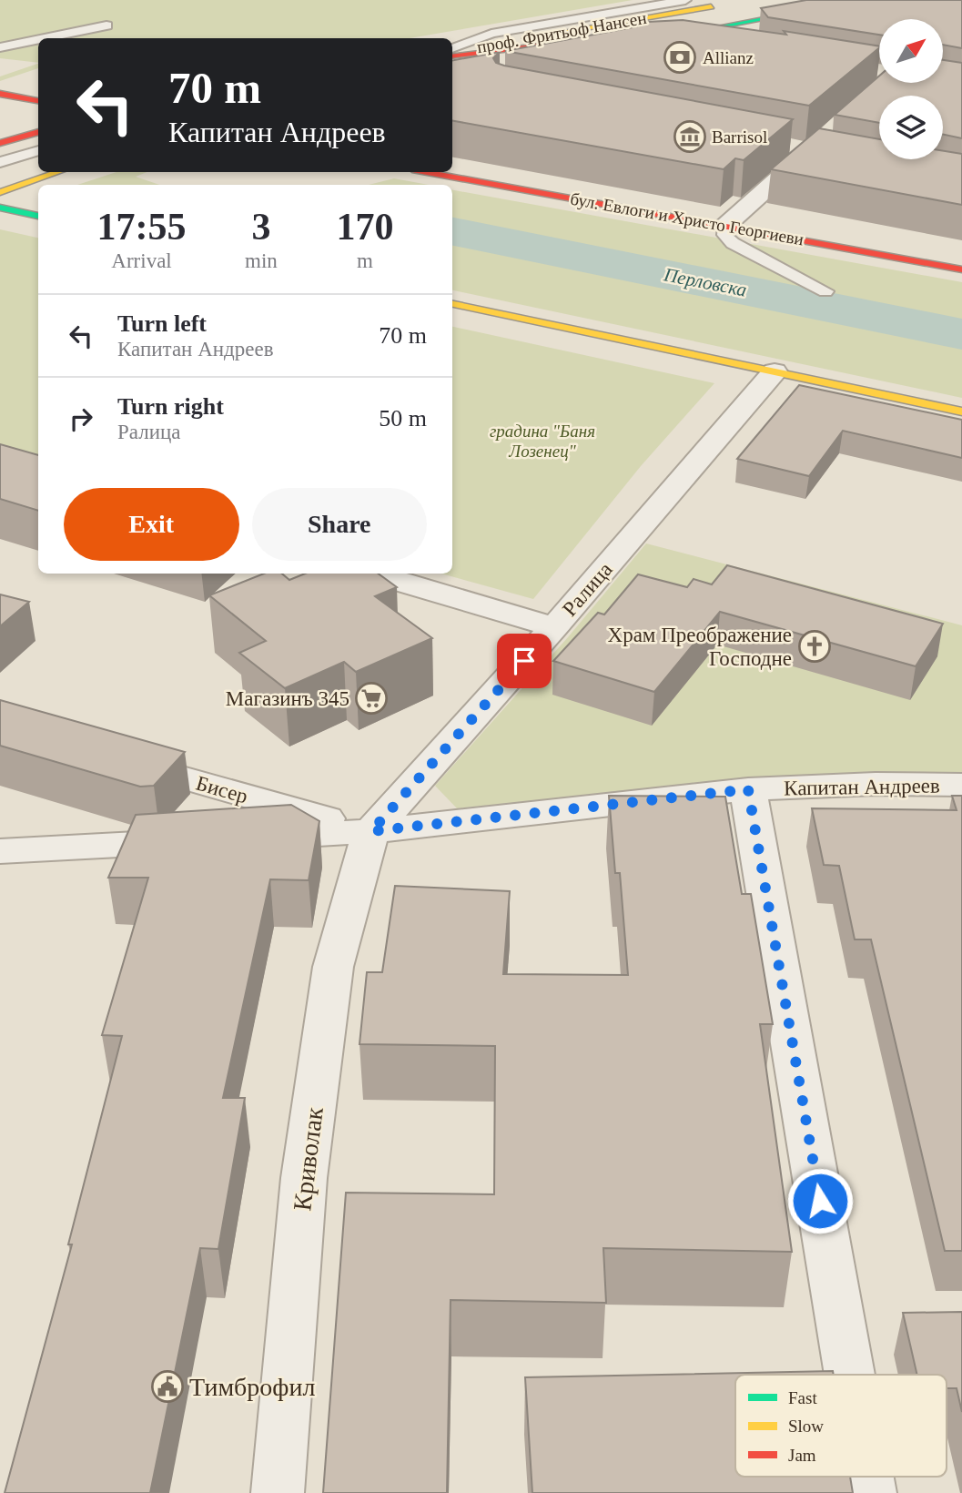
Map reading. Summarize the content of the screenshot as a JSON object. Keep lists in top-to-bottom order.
{
  "streets": {
    "main road": ["проф. Фритьоф Нансен", "бул. Евлоги и Христо Георгиеви"],
    "street": [
      "Ралица",
      "Капитан Андреев",
      "Бисер",
      "Криволак"
    ]
  },
  "crossings": [
    ["Ралица", "Капитан Андреев"],
    ["Ралица", "Бисер"],
    ["Ралица", "Криволак"],
    ["Капитан Андреев", "Бисер"],
    ["Капитан Андреев", "Криволак"],
    ["Бисер", "Криволак"]
  ],
  "water": ["Перловска"],
  "parks": ["градина \"Баня Лозенец\""],
  "places": {
    "bank": ["Allianz"],
    "museum": ["Barrisol"],
    "church": ["Храм Преображение Господне"],
    "supermarket": ["Магазинъ 345"],
    "public building": ["Тимброфил"]
  },
  "legend": ["Fast", "Slow", "Jam"],
  "north": "top right",
  "page": {
    "turn": ["70 m", "Капитан Андреев"],
    "eta": [
      "17:55",
      "Arrival",
      "3",
      "min",
      "170",
      "m"
    ],
    "list": [
      {
        "name": "Turn left",
        "note": "Капитан Андреев",
        "value": "70 m"
      },
      {
        "name": "Turn right",
        "note": "Ралица",
        "value": "50 m"
      }
    ],
    "buttons": ["Exit", "Share"]
  }
}
